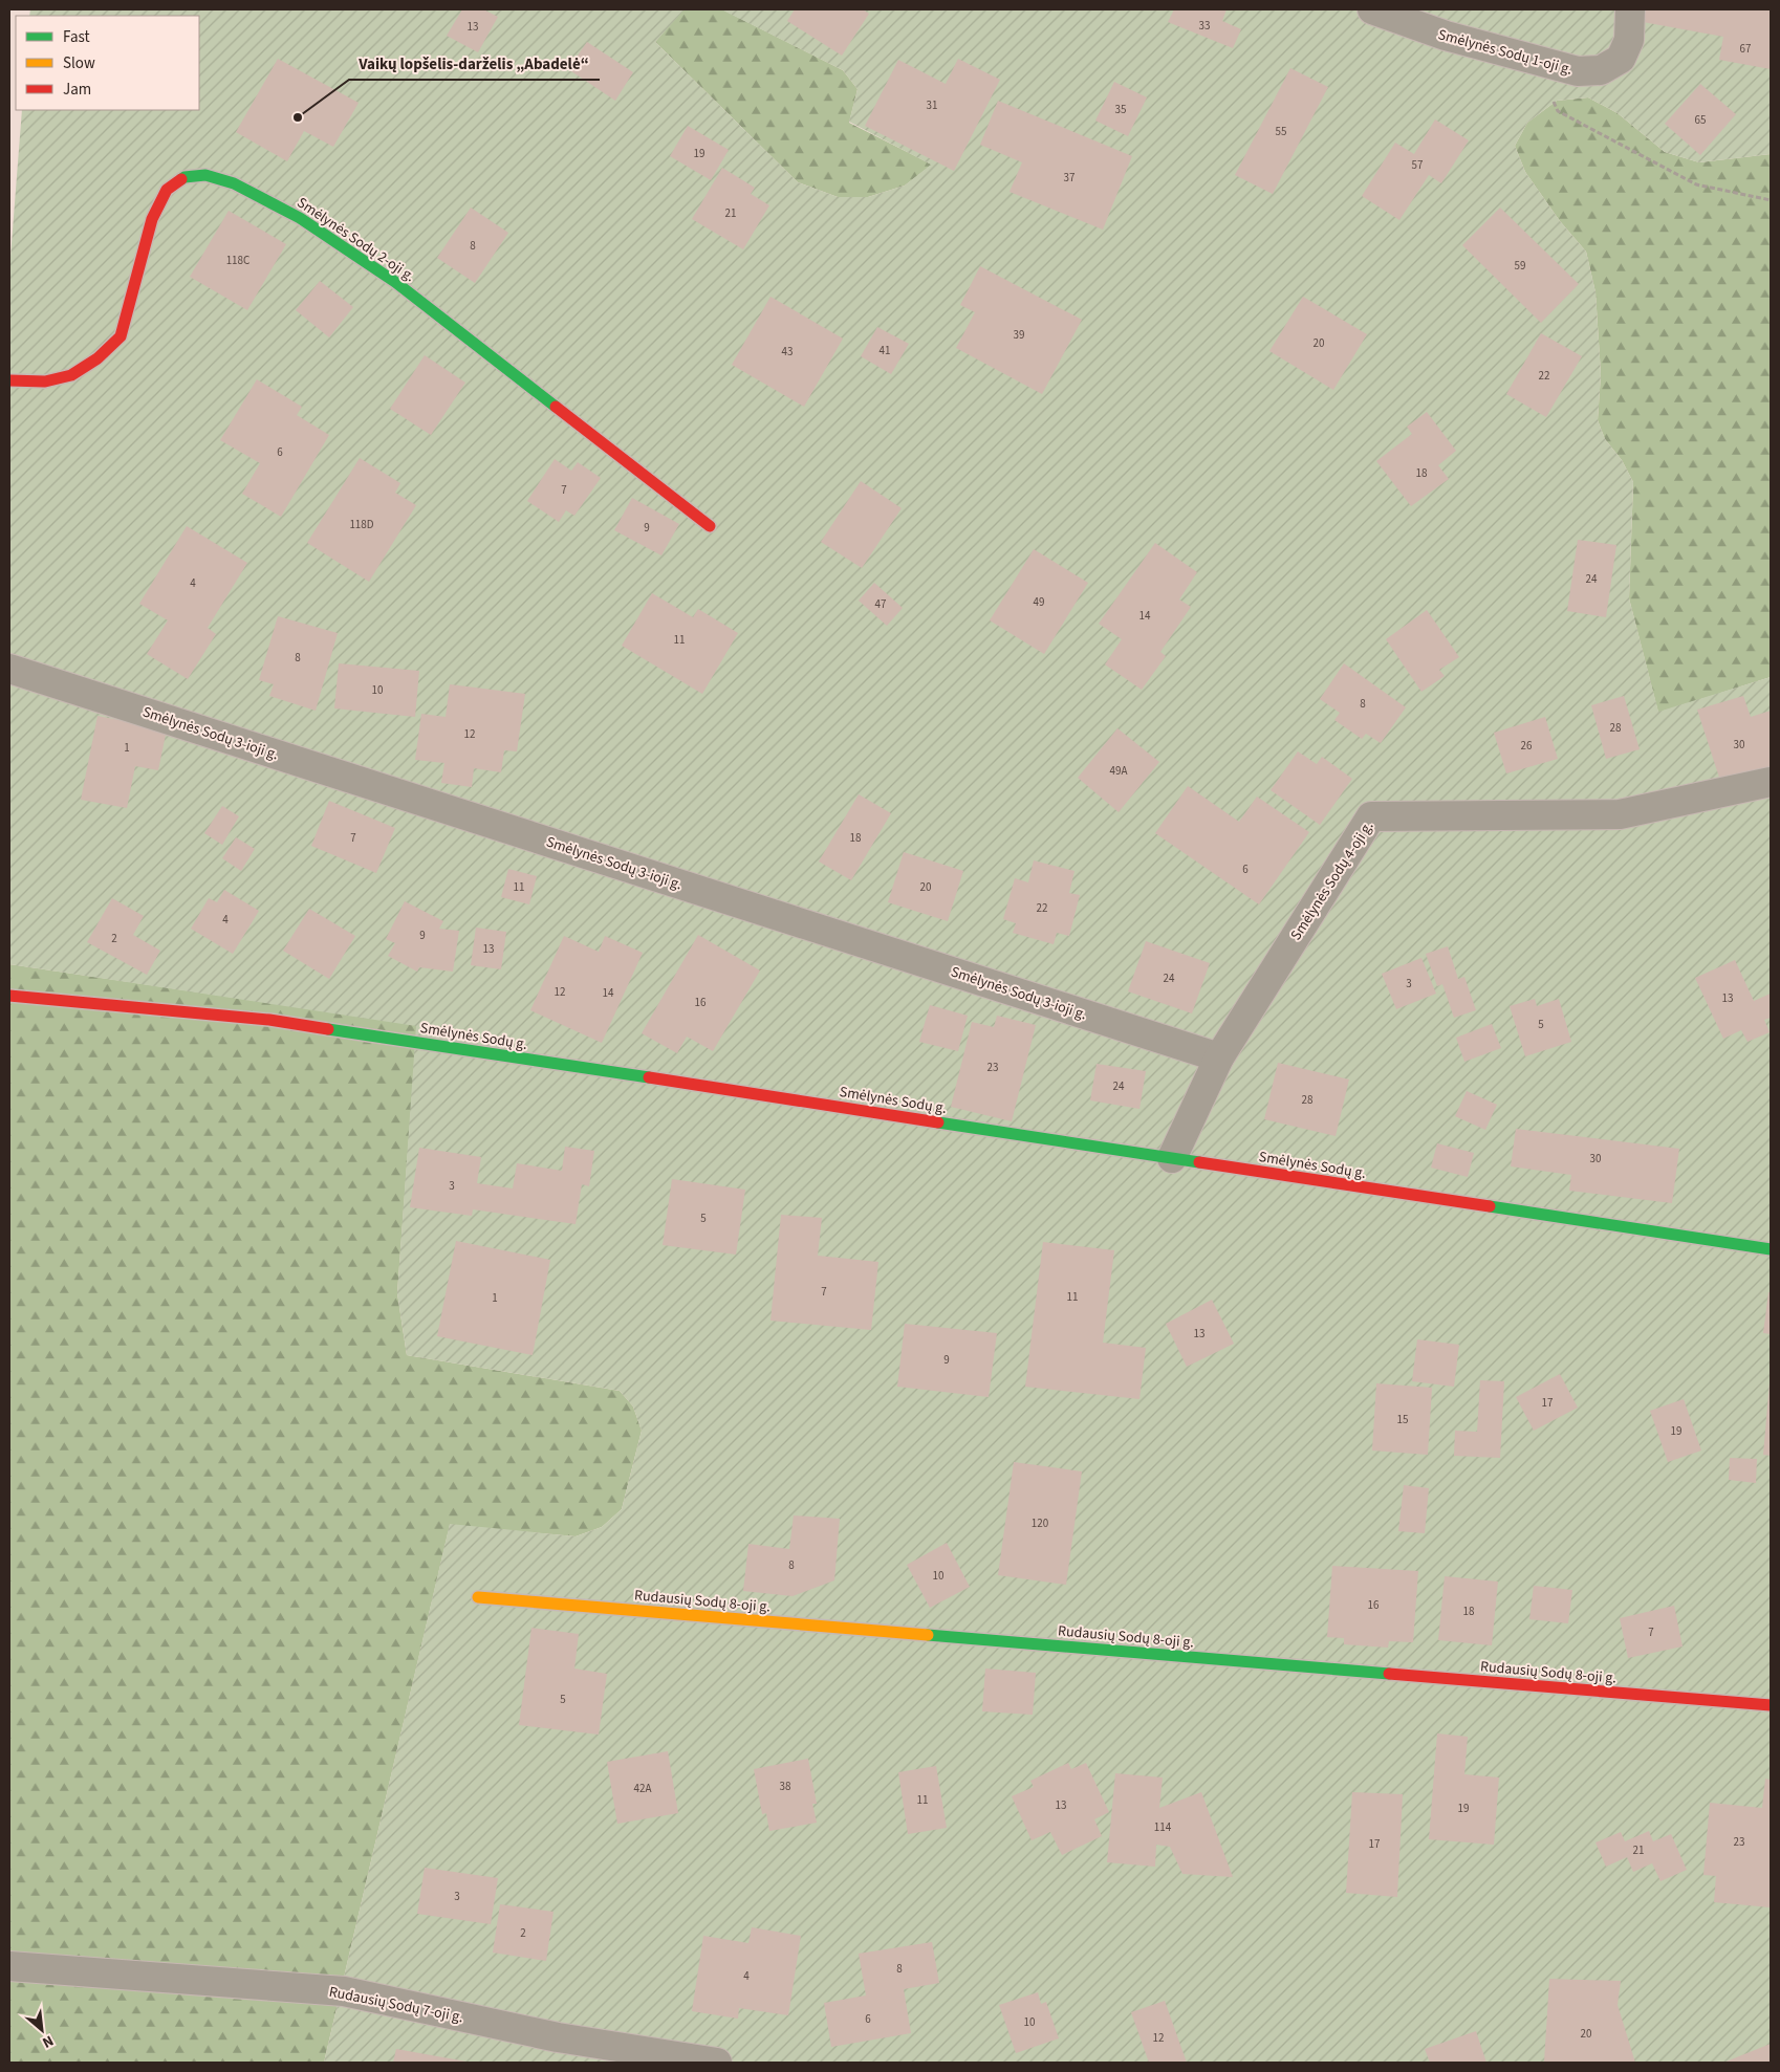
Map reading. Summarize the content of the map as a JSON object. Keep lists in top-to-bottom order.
{
  "streets": {
    "street": [
      "Smėlynės Sodų 1-oji g.",
      "Smėlynės Sodų 2-oji g.",
      "Smėlynės Sodų 3-ioji g.",
      "Smėlynės Sodų 4-oji g.",
      "Smėlynės Sodų g.",
      "Rudausių Sodų 8-oji g.",
      "Rudausių Sodų 7-oji g."
    ]
  },
  "crossings": [
    ["Smėlynės Sodų 3-ioji g.", "Smėlynės Sodų 4-oji g."],
    ["Smėlynės Sodų 4-oji g.", "Smėlynės Sodų g."]
  ],
  "places": ["Vaikų lopšelis-darželis „Abadelė“"],
  "house_numbers": [
    "33",
    "13",
    "67",
    "31",
    "35",
    "65",
    "55",
    "19",
    "57",
    "37",
    "21",
    "8",
    "118C",
    "59",
    "39",
    "20",
    "41",
    "43",
    "22",
    "6",
    "18",
    "7",
    "118D",
    "9",
    "24",
    "4",
    "49",
    "47",
    "14",
    "11",
    "8",
    "10",
    "8",
    "28",
    "12",
    "30",
    "26",
    "1",
    "49A",
    "7",
    "18",
    "6",
    "11",
    "20",
    "22",
    "4",
    "9",
    "2",
    "13",
    "24",
    "3",
    "12",
    "14",
    "13",
    "16",
    "5",
    "23",
    "24",
    "28",
    "30",
    "3",
    "5",
    "7",
    "11",
    "1",
    "13",
    "9",
    "17",
    "15",
    "19",
    "120",
    "8",
    "10",
    "16",
    "18",
    "7",
    "5",
    "38",
    "42A",
    "11",
    "13",
    "19",
    "114",
    "23",
    "17",
    "21",
    "3",
    "2",
    "8",
    "4",
    "6",
    "10",
    "20",
    "12"
  ],
  "legend": ["Fast", "Slow", "Jam"],
  "north": "bottom right"
}
